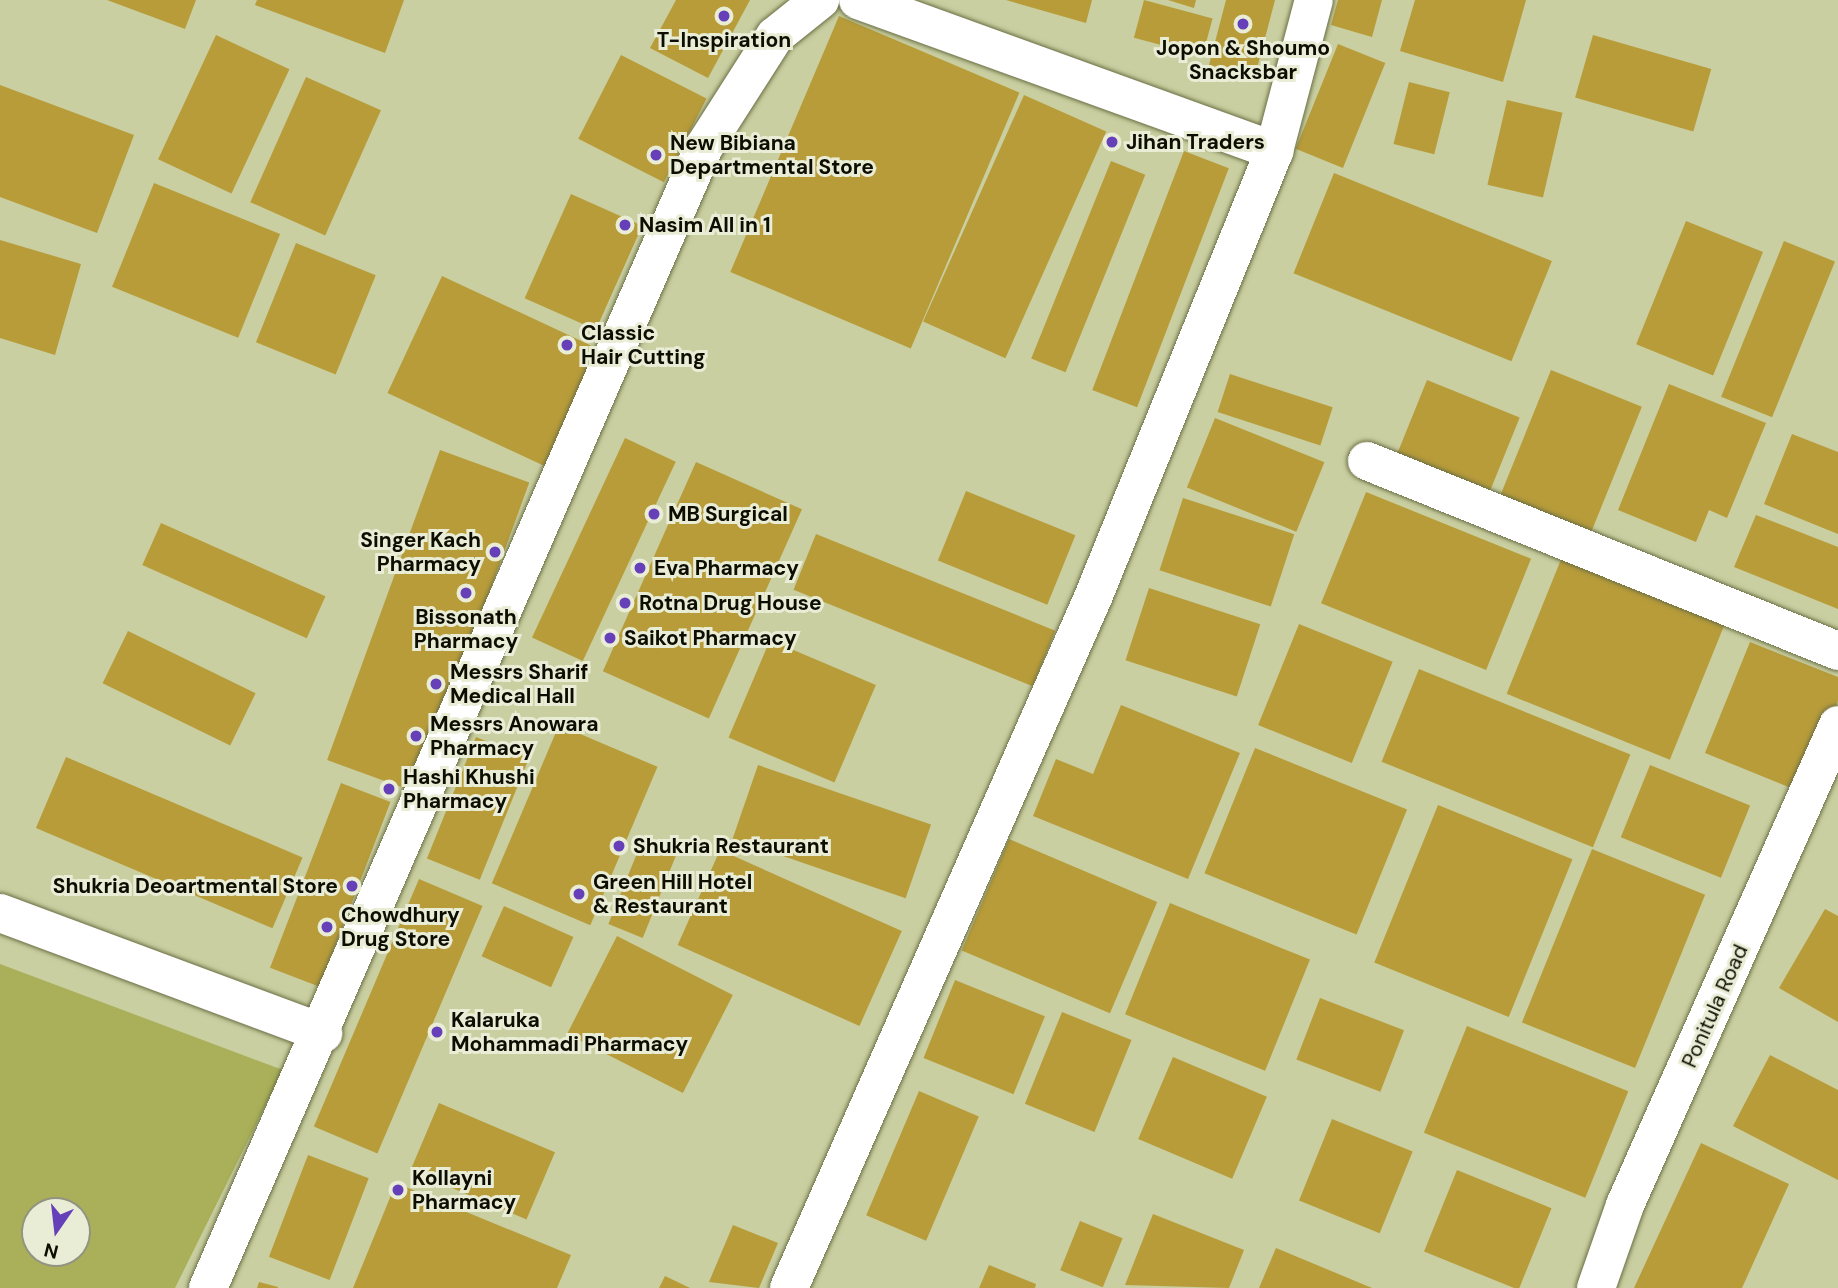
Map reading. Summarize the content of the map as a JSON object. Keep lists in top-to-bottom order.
{
  "streets": {
    "street": ["Ponitula Road"]
  },
  "places": [
    "T-Inspiration",
    "Jopon & Shoumo Snacksbar",
    "Jihan Traders",
    "New Bibiana Departmental Store",
    "Nasim All in 1",
    "Classic Hair Cutting",
    "MB Surgical",
    "Singer Kach Pharmacy",
    "Eva Pharmacy",
    "Bissonath Pharmacy",
    "Rotna Drug House",
    "Saikot Pharmacy",
    "Messrs Sharif Medical Hall",
    "Messrs Anowara Pharmacy",
    "Hashi Khushi Pharmacy",
    "Shukria Restaurant",
    "Shukria Deoartmental Store",
    "Green Hill Hotel & Restaurant",
    "Chowdhury Drug Store",
    "Kalaruka Mohammadi Pharmacy",
    "Kollayni Pharmacy"
  ],
  "north": "bottom"
}
